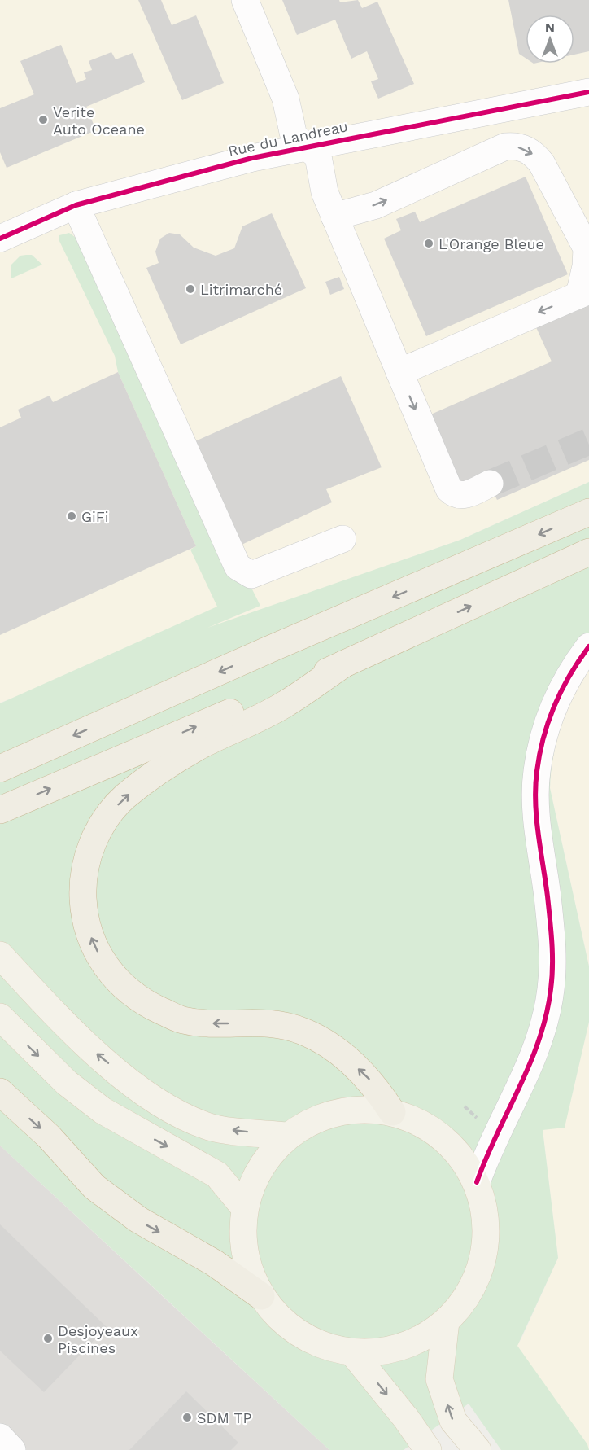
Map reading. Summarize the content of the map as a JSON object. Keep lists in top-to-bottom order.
{
  "streets": {
    "street": ["Rue du Landreau"]
  },
  "places": [
    "Verite Auto Oceane",
    "L'Orange Bleue",
    "Litrimarché",
    "GiFi",
    "Desjoyeaux Piscines",
    "SDM TP"
  ],
  "north": "top"
}
